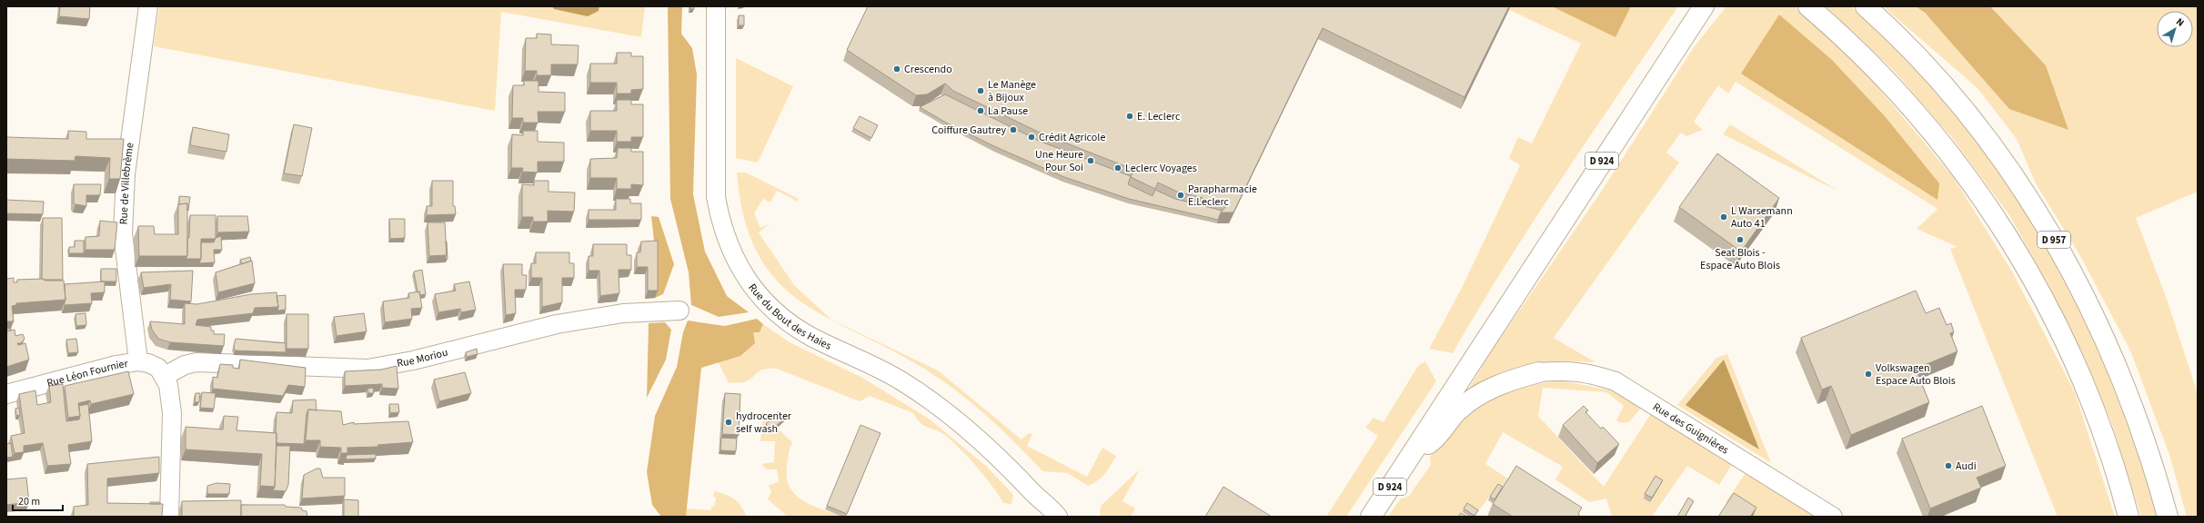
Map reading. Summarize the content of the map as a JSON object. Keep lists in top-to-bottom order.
{
  "streets": {
    "main road": ["D 924", "D 957"],
    "street": [
      "Rue de Villebrème",
      "Rue du Bout des Haies",
      "Rue Moriou",
      "Rue Léon Fournier",
      "Rue des Guignières"
    ]
  },
  "crossings": [
    ["Rue de Villebrème", "Rue Léon Fournier"],
    ["Rue Moriou", "Rue Léon Fournier"]
  ],
  "places": [
    "Crescendo",
    "Le Manège à Bijoux",
    "La Pause",
    "E. Leclerc",
    "Coiffure Gautrey",
    "Crédit Agricole",
    "Une Heure Pour Soi",
    "Leclerc Voyages",
    "Parapharmacie E.Leclerc",
    "L Warsemann Auto 41",
    "Seat Blois - Espace Auto Blois",
    "Volkswagen Espace Auto Blois",
    "hydrocenter self wash",
    "Audi"
  ],
  "scale_bar": "20 m",
  "north": "top right"
}
